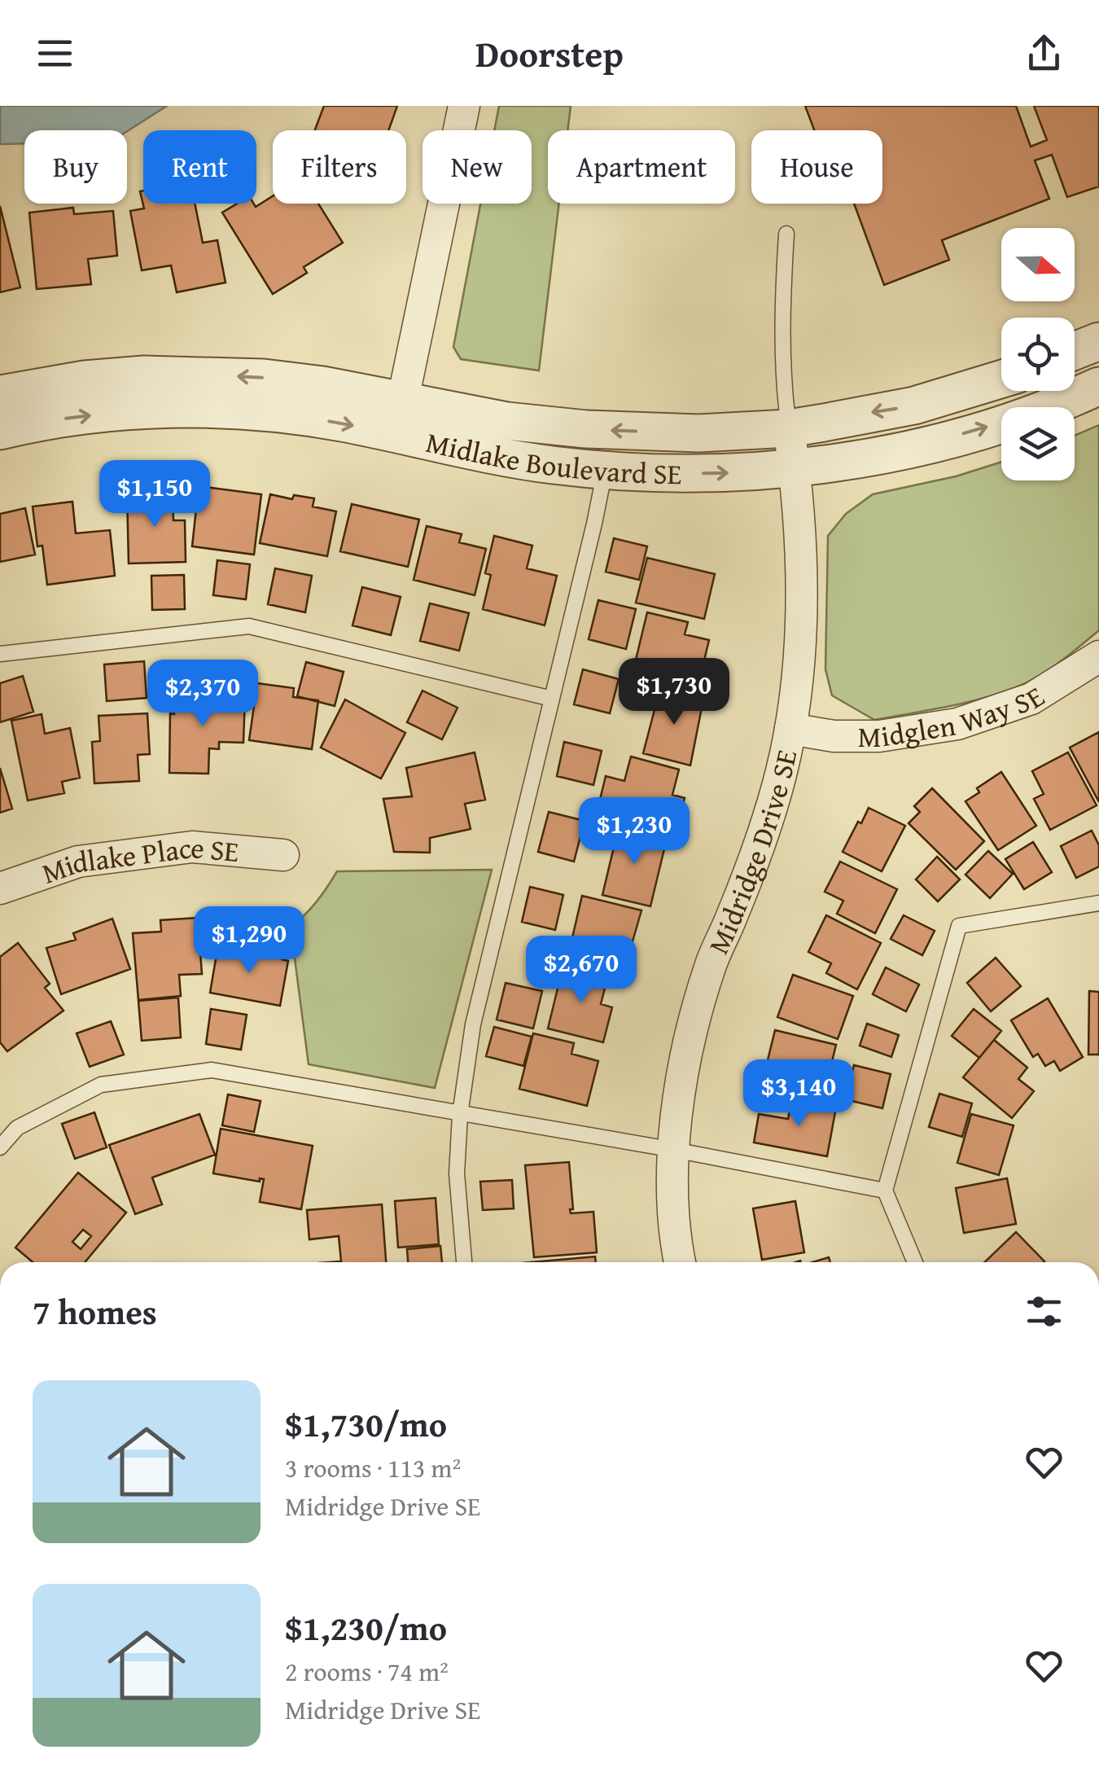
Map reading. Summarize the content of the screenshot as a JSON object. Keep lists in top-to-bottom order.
{
  "streets": {
    "street": [
      "Midlake Boulevard SE",
      "Midglen Way SE",
      "Midridge Drive SE",
      "Midlake Place SE"
    ]
  },
  "crossings": [
    ["Midlake Boulevard SE", "Midridge Drive SE"],
    ["Midglen Way SE", "Midridge Drive SE"]
  ],
  "north": "right",
  "page": {
    "header": "Doorstep",
    "chip": [
      "Buy",
      "Rent",
      "Filters",
      "New",
      "Apartment",
      "House"
    ],
    "price": [
      "$1,150",
      "$1,730",
      "$2,370",
      "$1,230",
      "$1,290",
      "$2,670",
      "$3,140"
    ],
    "heading": "7 homes",
    "list": [
      {
        "name": "$1,730/mo",
        "note": "3 rooms · 113 m² · Midridge Drive SE"
      },
      {
        "name": "$1,230/mo",
        "note": "2 rooms · 74 m² · Midridge Drive SE"
      }
    ]
  }
}
